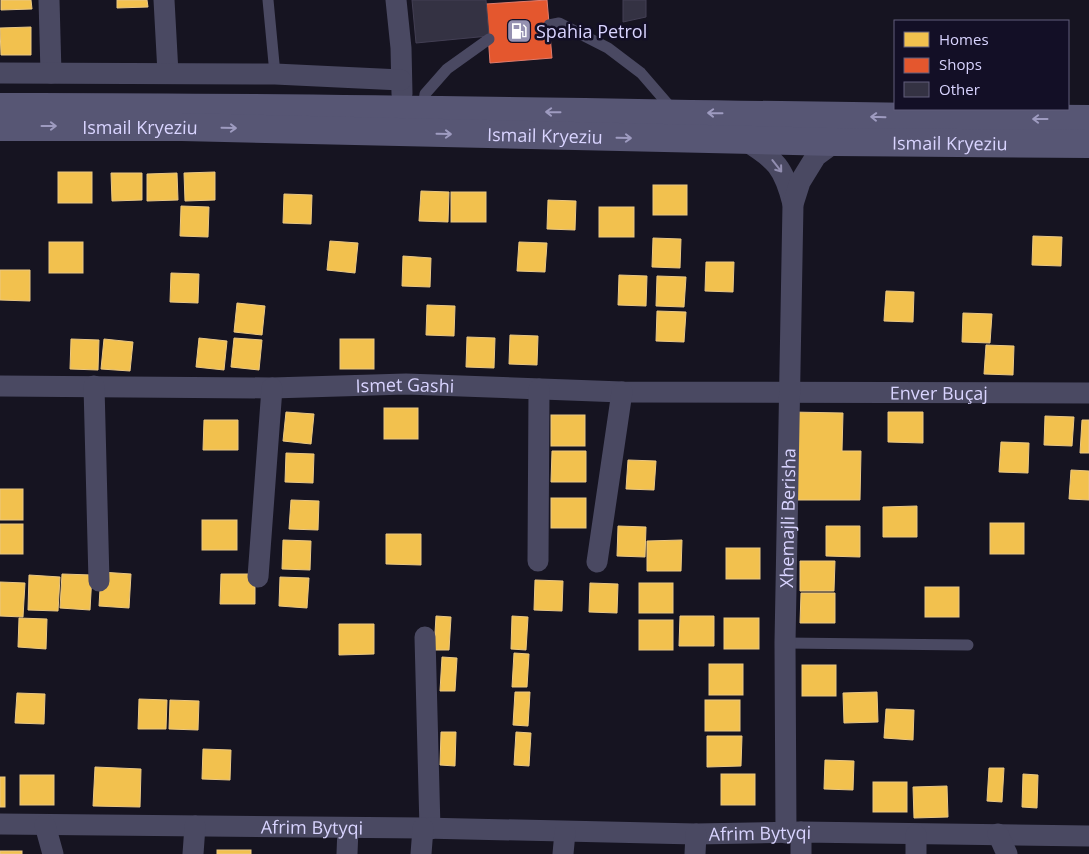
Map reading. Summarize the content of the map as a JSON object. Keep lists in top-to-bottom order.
{
  "streets": {
    "main road": ["Ismail Kryeziu"],
    "street": [
      "Ismet Gashi",
      "Enver Buçaj",
      "Xhemajli Berisha",
      "Afrim Bytyqi"
    ]
  },
  "crossings": [
    ["Ismail Kryeziu", "Xhemajli Berisha"],
    ["Ismet Gashi", "Enver Buçaj"],
    ["Ismet Gashi", "Xhemajli Berisha"],
    ["Enver Buçaj", "Xhemajli Berisha"],
    ["Xhemajli Berisha", "Afrim Bytyqi"]
  ],
  "places": {
    "fuel station": ["Spahia Petrol"]
  },
  "legend": ["Homes", "Shops", "Other"]
}
